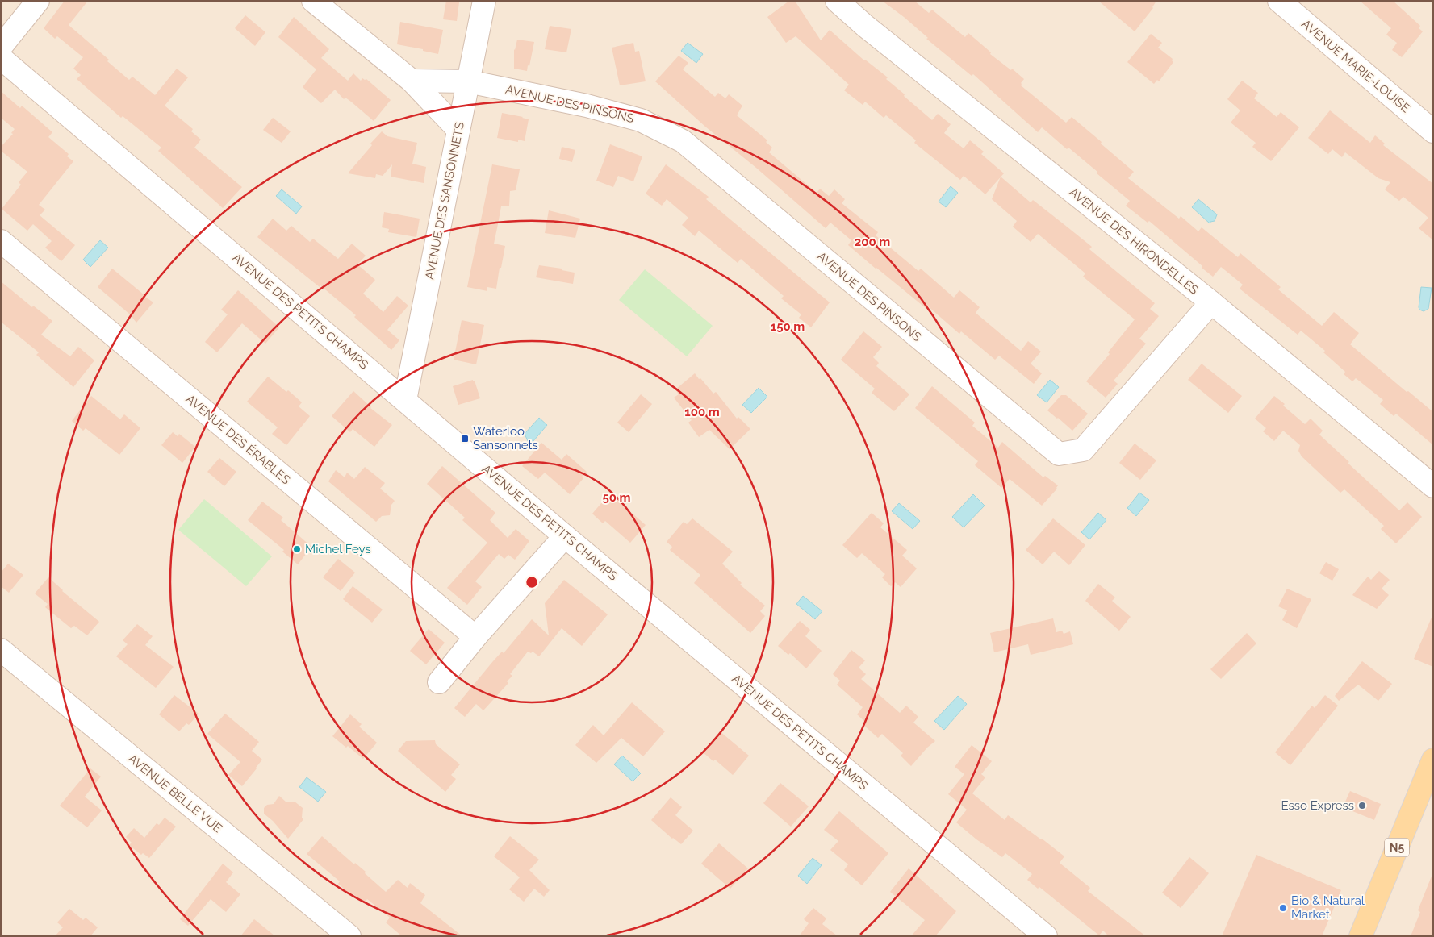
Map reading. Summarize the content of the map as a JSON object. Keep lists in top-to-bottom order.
{
  "streets": {
    "main road": ["N5"],
    "street": [
      "AVENUE MARIE-LOUISE",
      "AVENUE DES PINSONS",
      "AVENUE DES SANSONNETS",
      "AVENUE DES HIRONDELLES",
      "AVENUE DES PETITS CHAMPS",
      "AVENUE DES ÉRABLES",
      "AVENUE BELLE VUE"
    ]
  },
  "crossings": [
    ["AVENUE DES PINSONS", "AVENUE DES SANSONNETS"],
    ["AVENUE DES PINSONS", "AVENUE DES HIRONDELLES"],
    ["AVENUE DES SANSONNETS", "AVENUE DES PETITS CHAMPS"]
  ],
  "places": {
    "transit": ["Waterloo Sansonnets"],
    "other": ["Michel Feys", "Esso Express", "Bio & Natural Market"]
  },
  "rings": [
    "200 m",
    "150 m",
    "100 m",
    "50 m"
  ]
}
